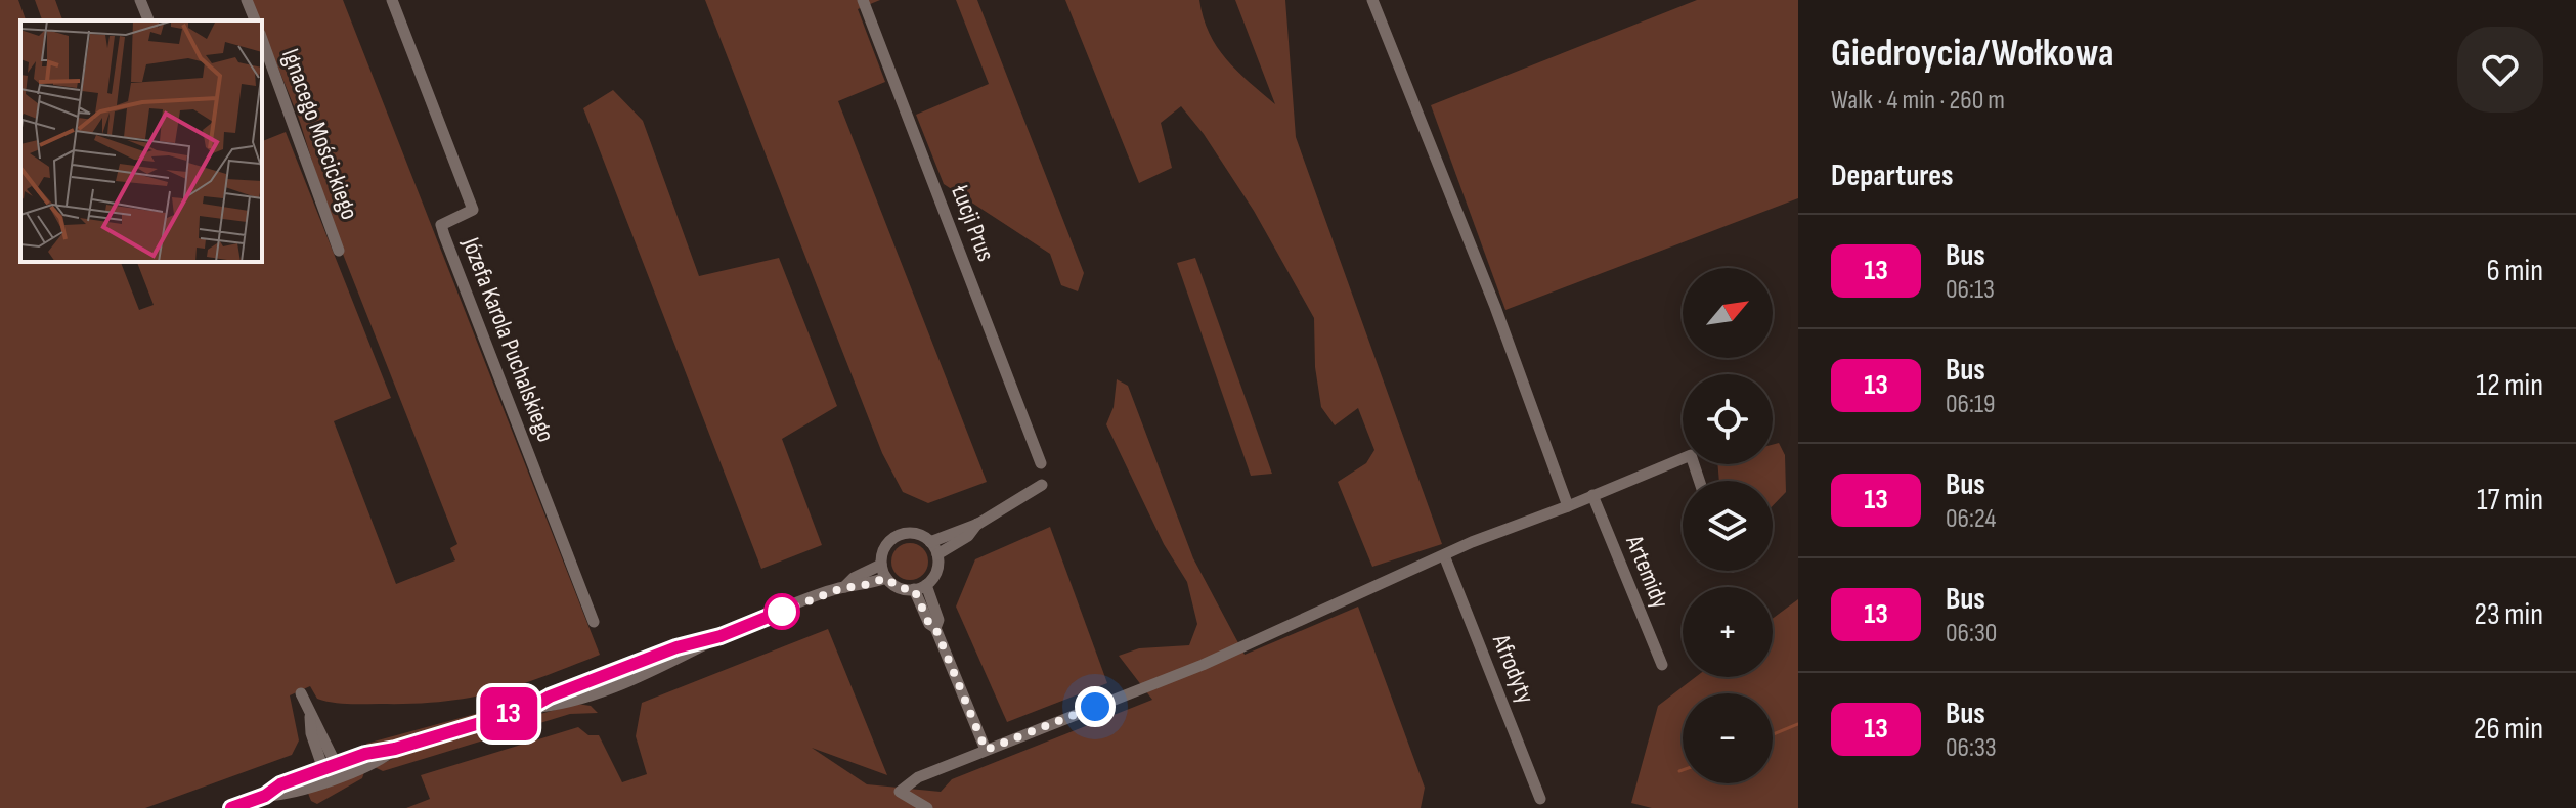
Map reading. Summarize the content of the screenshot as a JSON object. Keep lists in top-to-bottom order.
{
  "streets": {
    "street": [
      "Ignacego Mościckiego",
      "Łucji Prus",
      "Józefa Karola Puchalskiego",
      "Artemidy",
      "Afrodyty"
    ]
  },
  "lines": ["bus line 13"],
  "north": "top right",
  "page": {
    "on_map": "13",
    "heading": [
      ["Giedroycia/Wołkowa", "Walk · 4 min · 260 m"],
      "Departures"
    ],
    "list": [
      {
        "mark": "13",
        "name": "Bus",
        "note": "06:13",
        "value": "6 min"
      },
      {
        "mark": "13",
        "name": "Bus",
        "note": "06:19",
        "value": "12 min"
      },
      {
        "mark": "13",
        "name": "Bus",
        "note": "06:24",
        "value": "17 min"
      },
      {
        "mark": "13",
        "name": "Bus",
        "note": "06:30",
        "value": "23 min"
      },
      {
        "mark": "13",
        "name": "Bus",
        "note": "06:33",
        "value": "26 min"
      }
    ],
    "map_buttons": ["+", "−"]
  }
}
